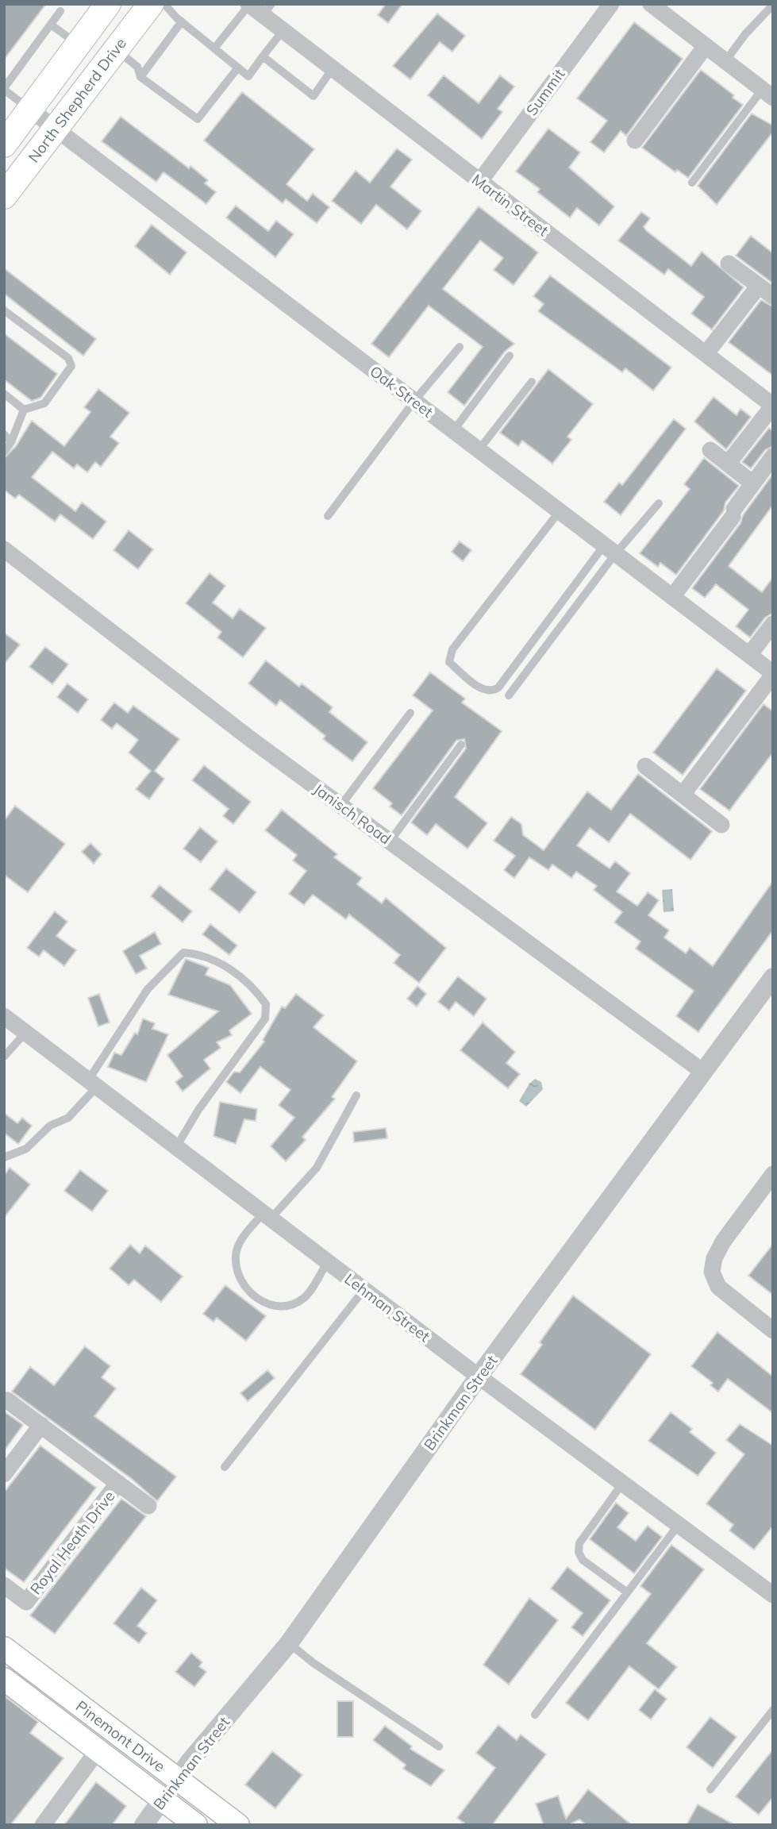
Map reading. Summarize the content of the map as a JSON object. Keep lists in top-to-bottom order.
{
  "streets": {
    "main road": ["North Shepherd Drive", "Pinemont Drive"],
    "street": [
      "Summit",
      "Martin Street",
      "Oak Street",
      "Janisch Road",
      "Lehman Street",
      "Brinkman Street",
      "Royal Heath Drive"
    ]
  },
  "crossings": [
    ["Summit", "Martin Street"],
    ["North Shepherd Drive", "Oak Street"],
    ["Janisch Road", "Brinkman Street"],
    ["Lehman Street", "Brinkman Street"],
    ["Brinkman Street", "Pinemont Drive"]
  ]
}
